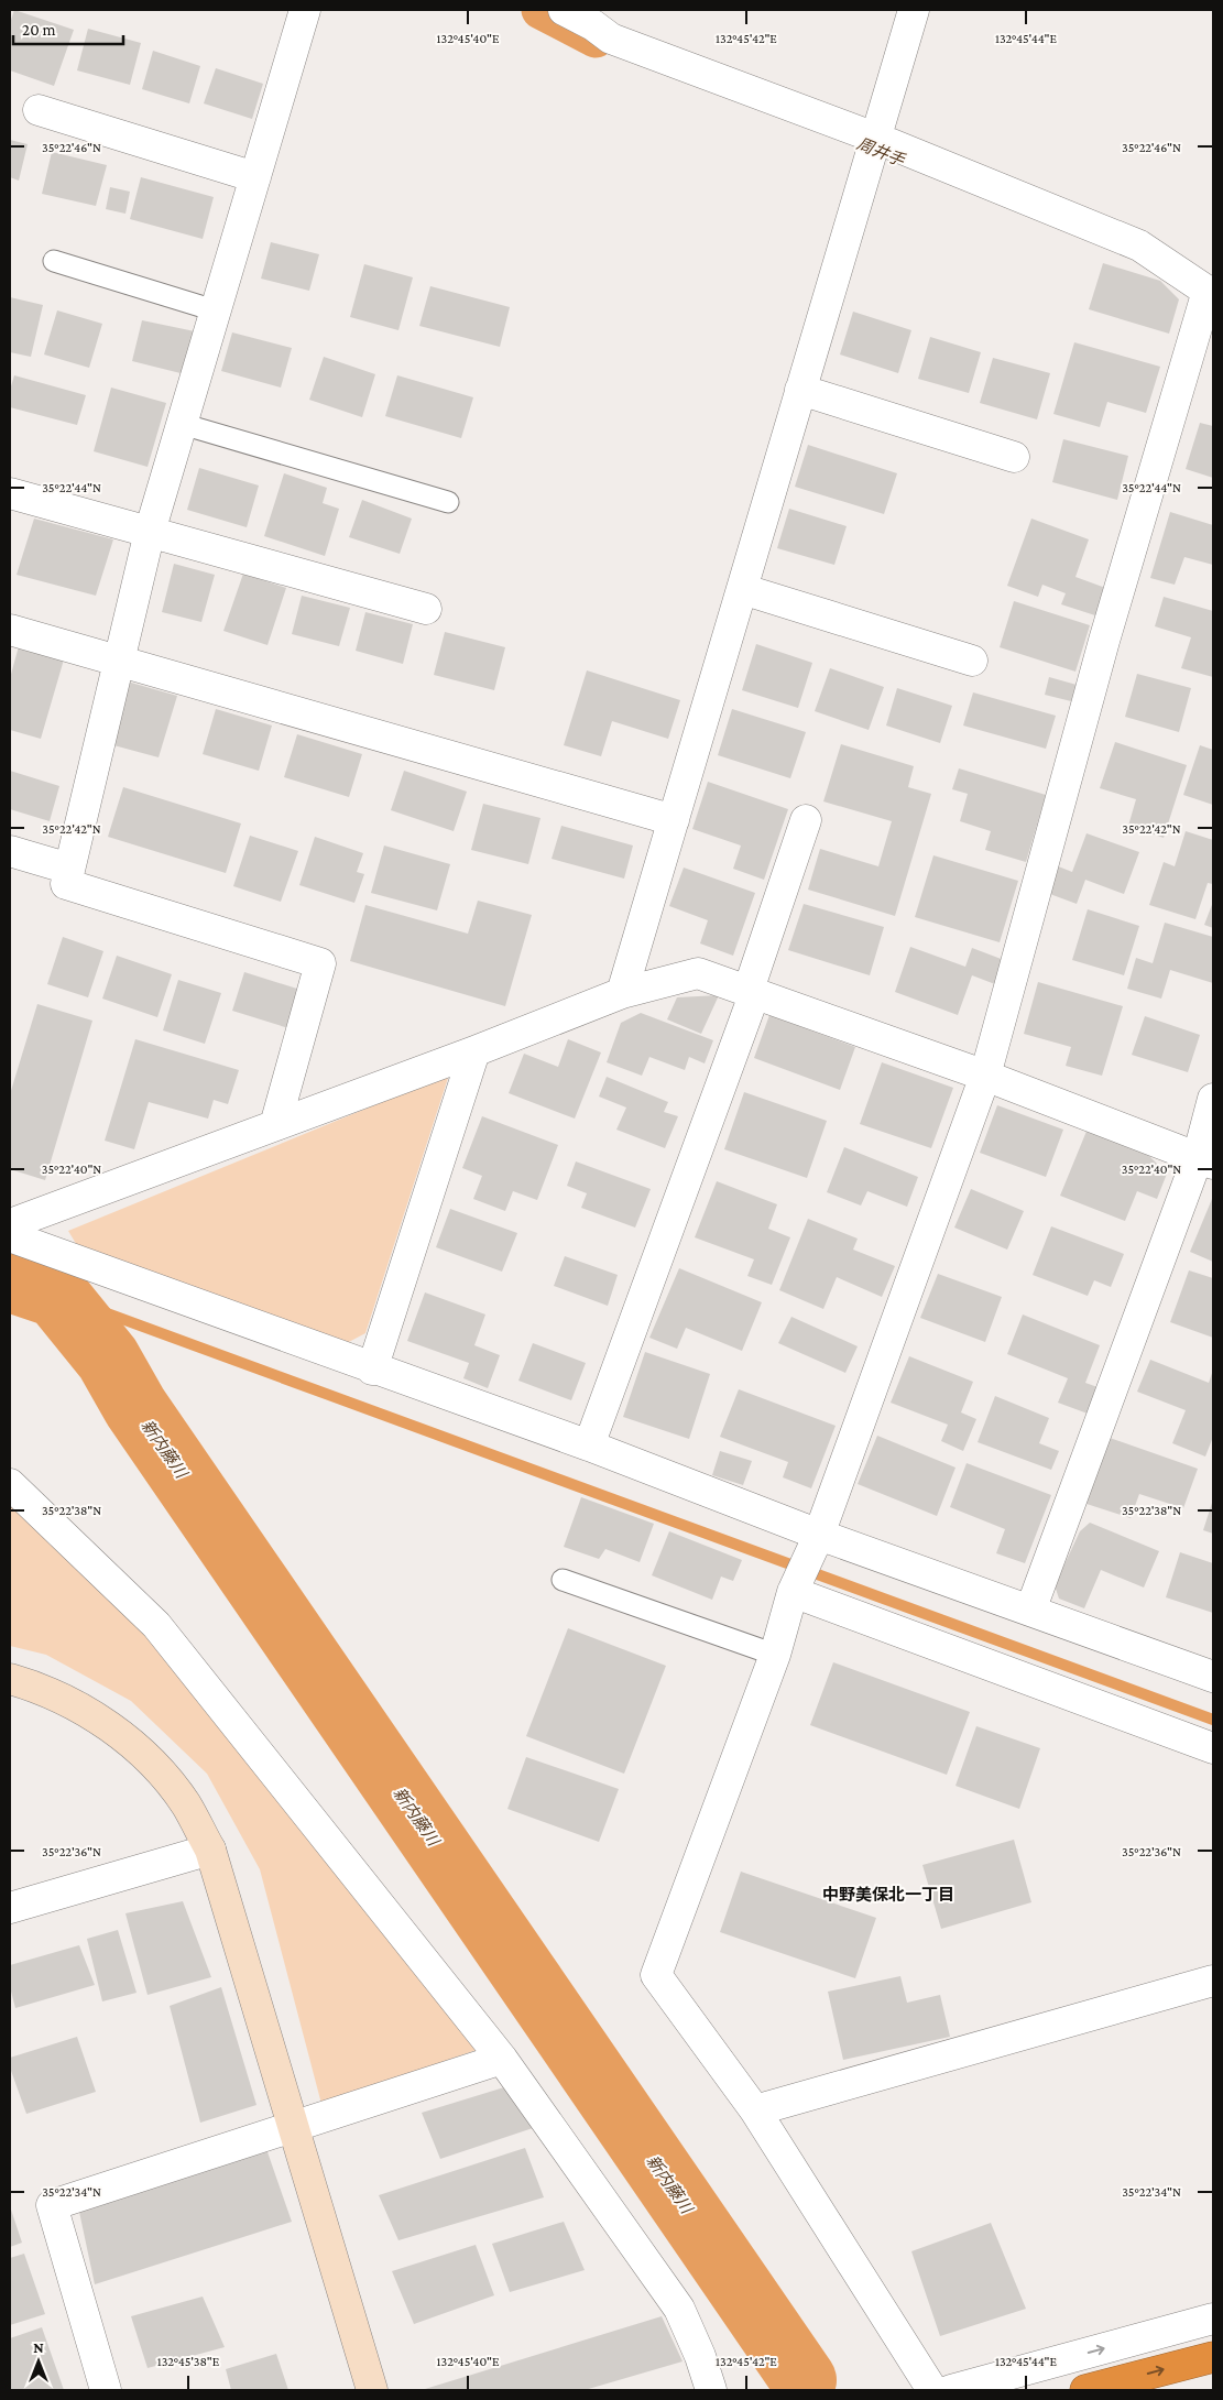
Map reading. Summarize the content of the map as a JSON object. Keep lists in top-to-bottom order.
{
  "districts": ["中野美保北一丁目"],
  "water": ["周井手", "新内藤川"],
  "scale_bar": "20 m",
  "north": "top",
  "coordinates": [
    "132°45'40\"E",
    "132°45'42\"E",
    "132°45'44\"E",
    "35°22'46\"N",
    "35°22'44\"N",
    "35°22'42\"N",
    "35°22'40\"N",
    "35°22'38\"N",
    "35°22'36\"N",
    "35°22'34\"N",
    "132°45'38\"E"
  ]
}
